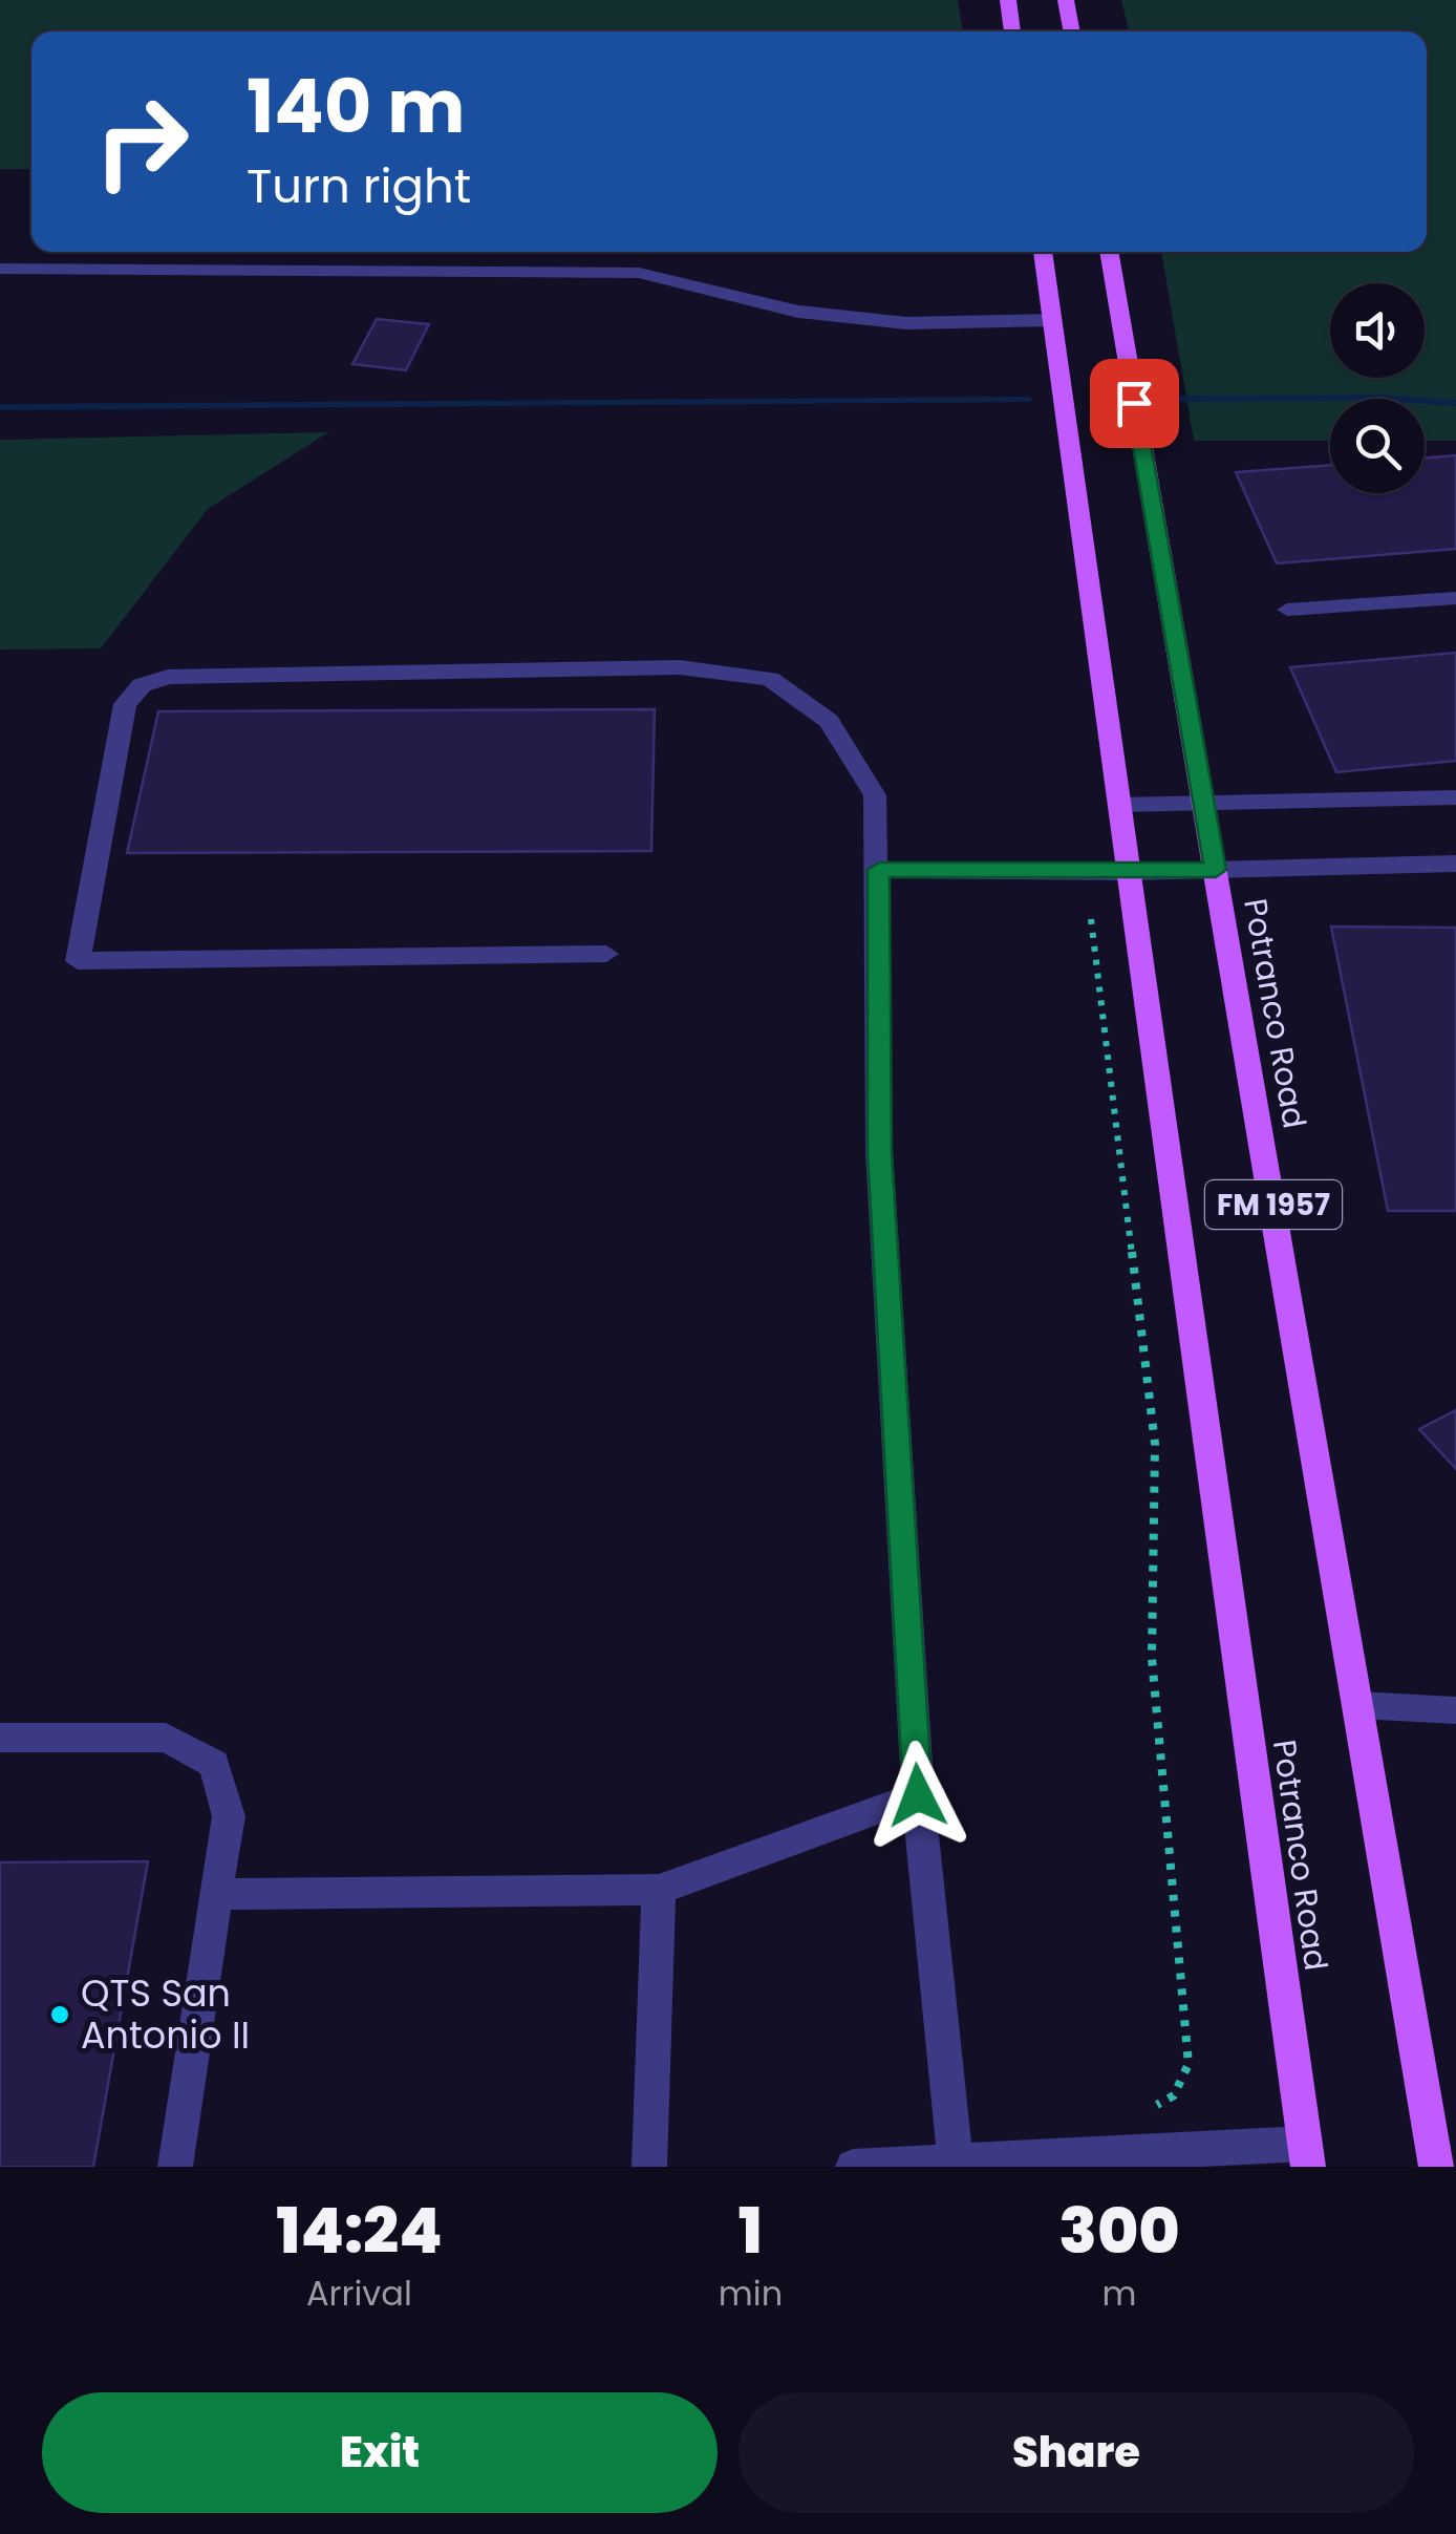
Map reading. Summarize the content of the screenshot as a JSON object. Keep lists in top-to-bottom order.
{
  "streets": {
    "main road": ["Potranco Road", "FM 1957"]
  },
  "places": ["QTS San Antonio II"],
  "page": {
    "turn": ["140 m", "Turn right"],
    "eta": [
      "14:24",
      "Arrival",
      "1",
      "min",
      "300",
      "m"
    ],
    "buttons": ["Exit", "Share"]
  }
}
